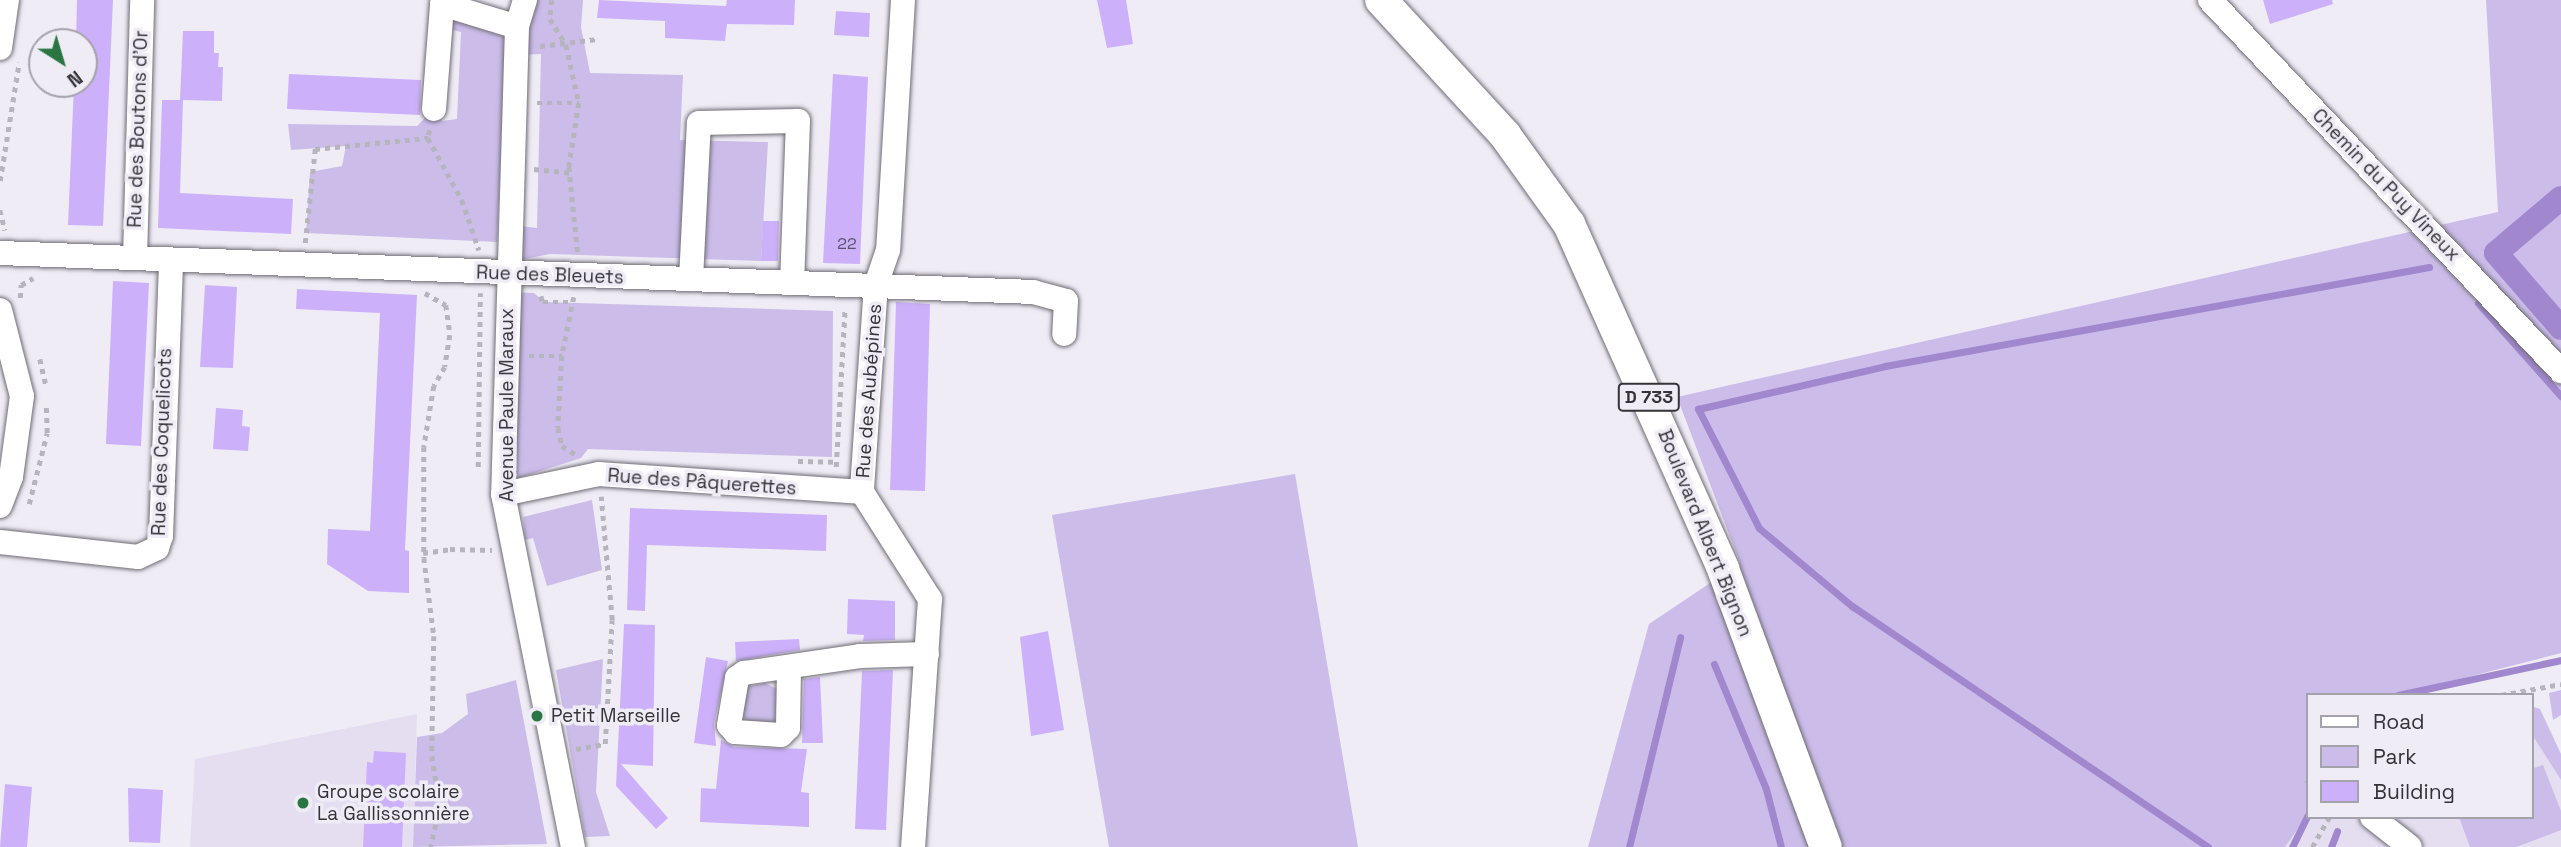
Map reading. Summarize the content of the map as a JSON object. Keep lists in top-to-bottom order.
{
  "streets": {
    "main road": ["D 733", "Boulevard Albert Bignon"],
    "street": [
      "Rue des Boutons d'Or",
      "Chemin du Puy Vineux",
      "Rue des Bleuets",
      "Rue des Aubépines",
      "Avenue Paule Maraux",
      "Rue des Coquelicots",
      "Rue des Pâquerettes"
    ]
  },
  "crossings": [
    ["Rue des Boutons d'Or", "Rue des Bleuets"],
    ["Rue des Bleuets", "Rue des Aubépines"],
    ["Rue des Bleuets", "Avenue Paule Maraux"],
    ["Rue des Bleuets", "Rue des Coquelicots"],
    ["Rue des Aubépines", "Rue des Pâquerettes"],
    ["Avenue Paule Maraux", "Rue des Pâquerettes"]
  ],
  "places": ["Petit Marseille", "Groupe scolaire La Gallissonnière"],
  "house_numbers": ["22"],
  "legend": ["Road", "Park", "Building"],
  "north": "bottom right"
}
